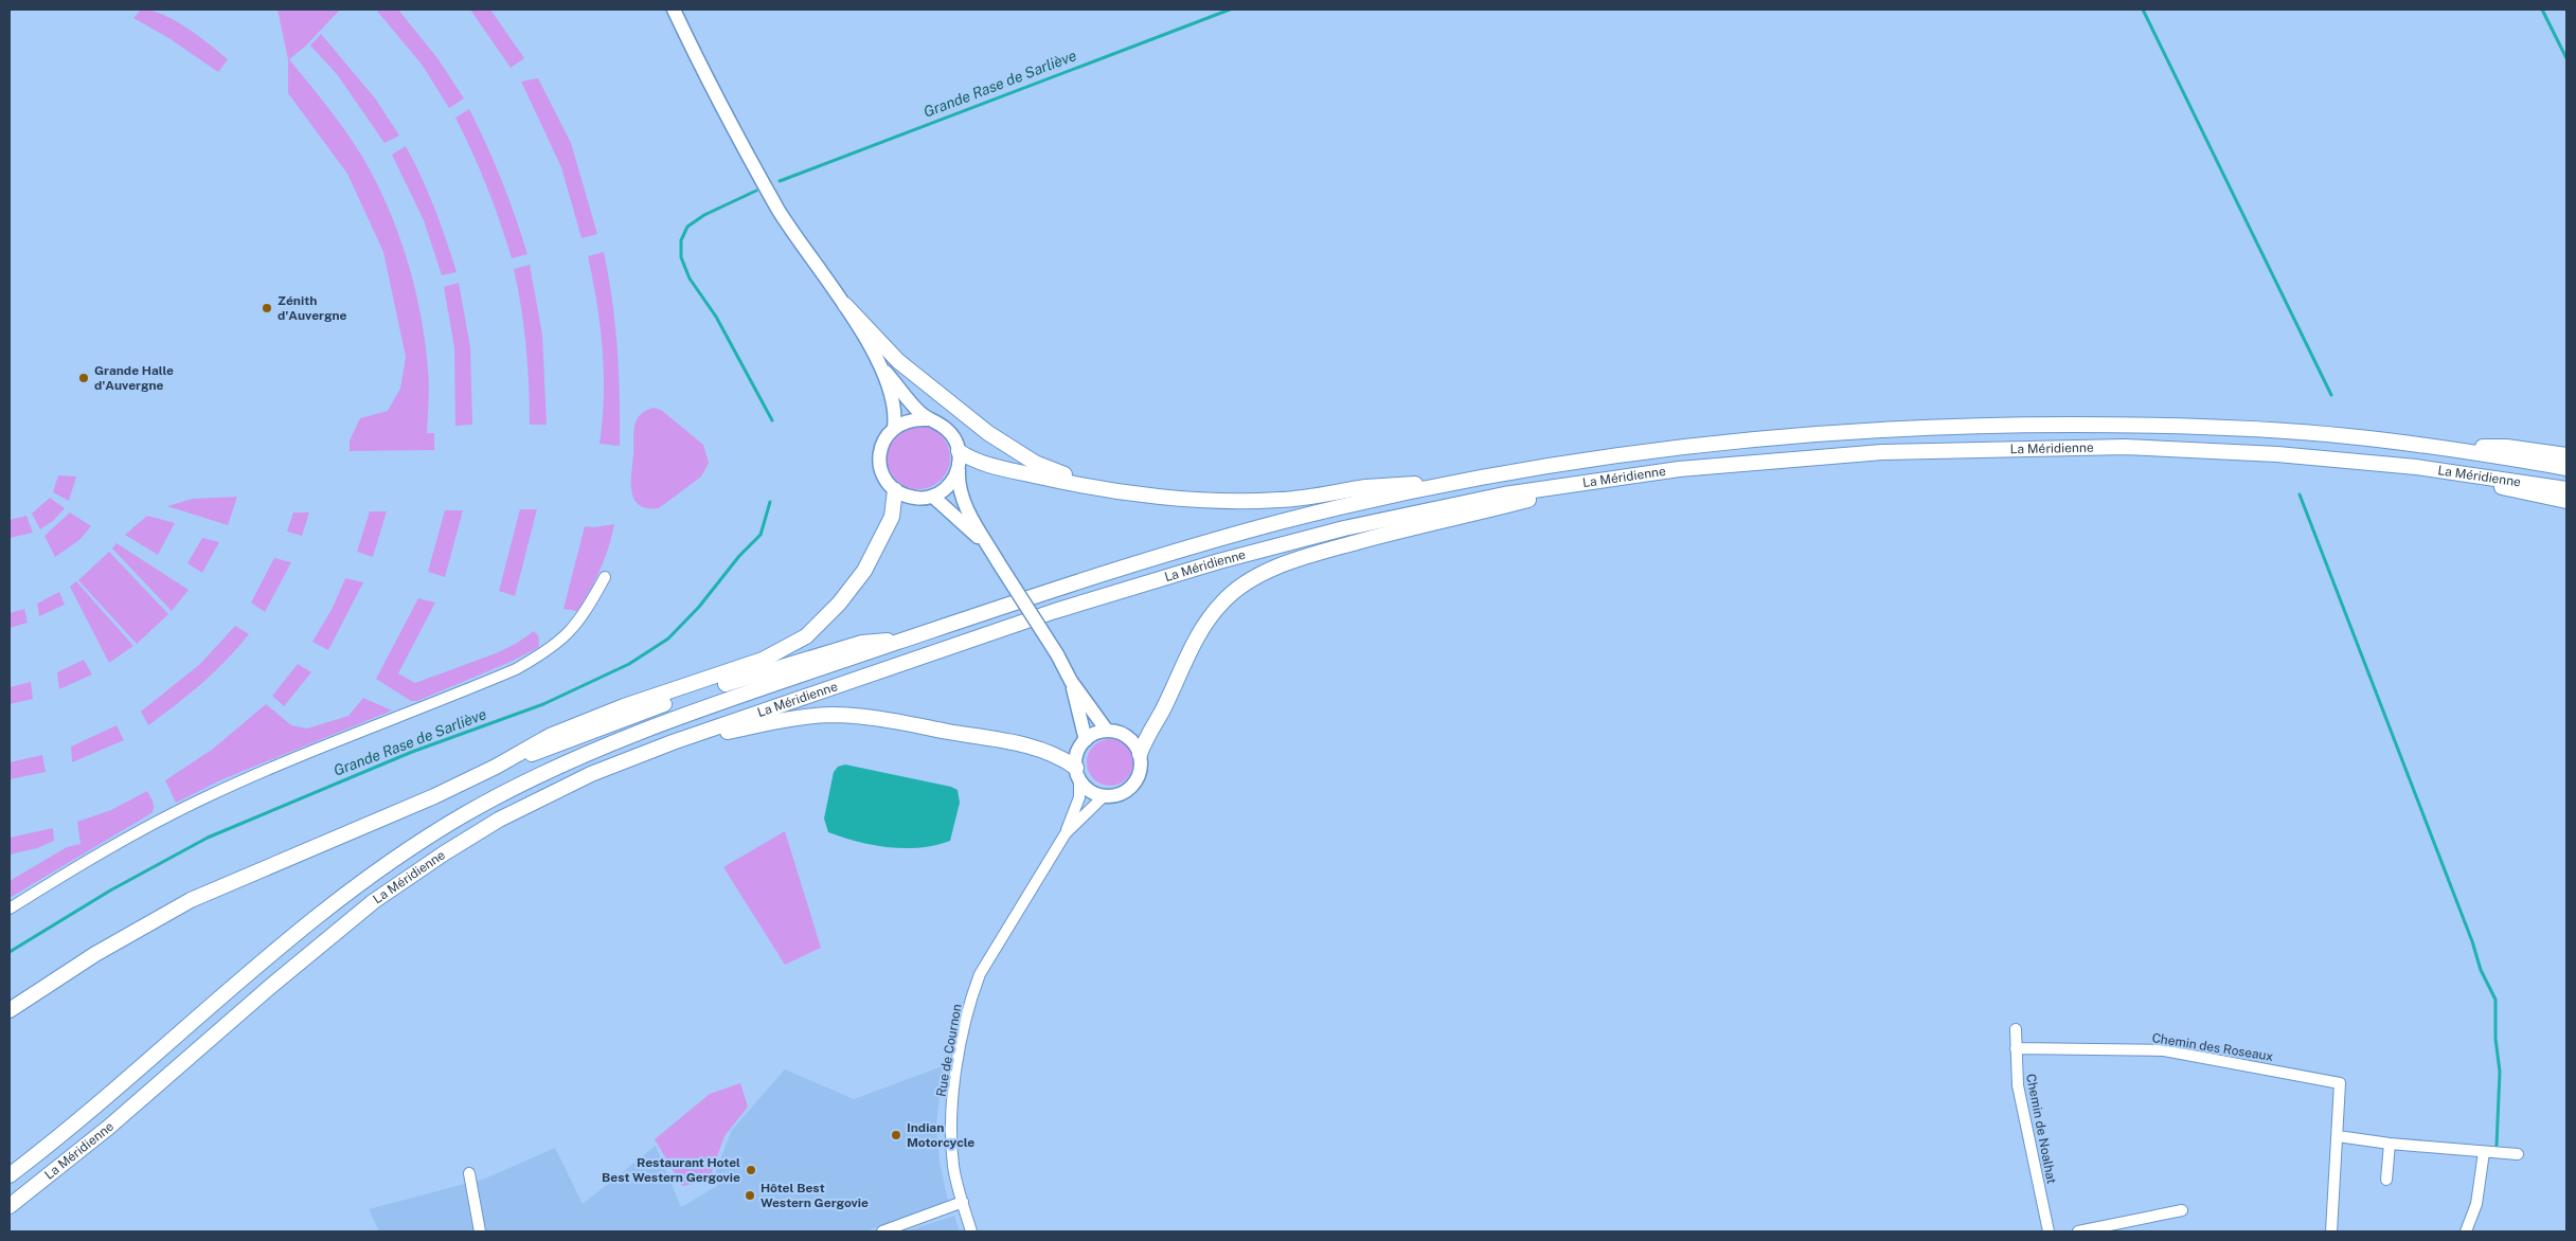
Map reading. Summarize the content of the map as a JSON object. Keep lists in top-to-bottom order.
{
  "streets": {
    "highway": ["La Méridienne"],
    "street": ["Chemin des Roseaux", "Rue de Cournon", "Chemin de Noalhat"]
  },
  "crossings": [
    ["Chemin des Roseaux", "Chemin de Noalhat"]
  ],
  "water": ["Grande Rase de Sarliève"],
  "places": [
    "Zénith d'Auvergne",
    "Grande Halle d'Auvergne",
    "Indian Motorcycle",
    "Restaurant Hotel Best Western Gergovie",
    "Hôtel Best Western Gergovie"
  ]
}
